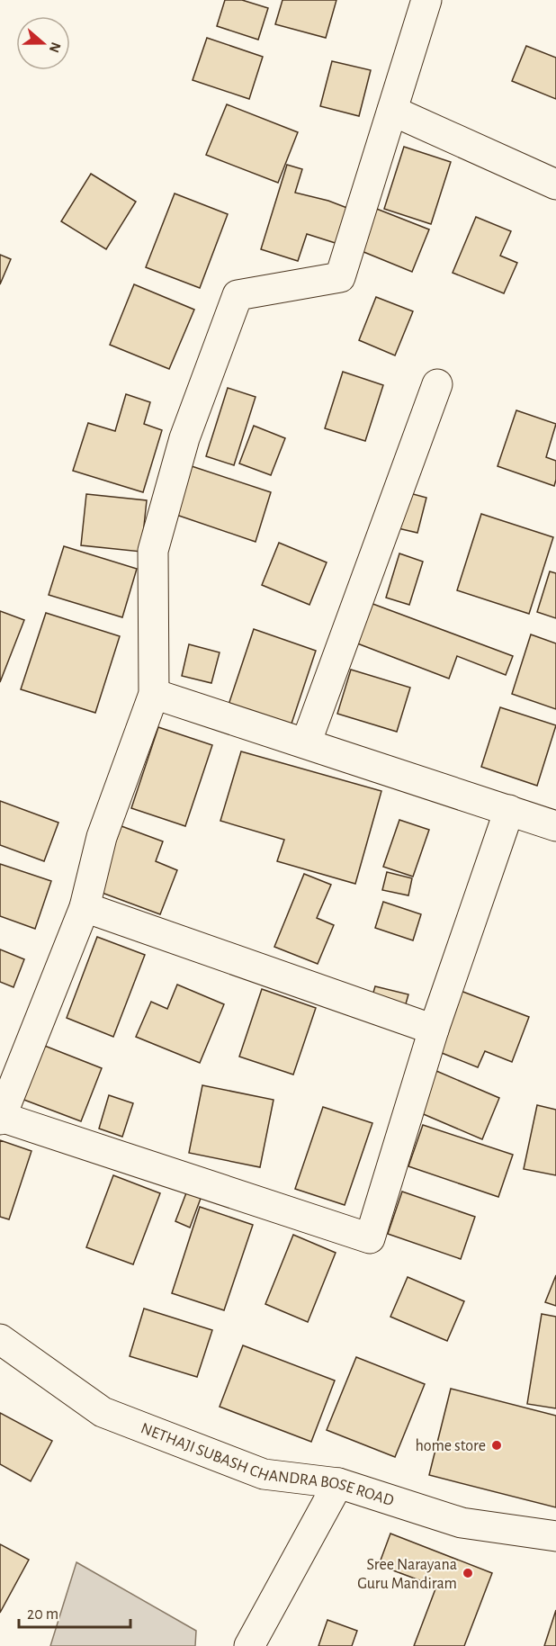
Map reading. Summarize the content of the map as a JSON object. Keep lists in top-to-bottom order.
{
  "streets": {
    "street": ["NETHAJI SUBASH CHANDRA BOSE ROAD"]
  },
  "places": ["home store", "Sree Narayana Guru Mandiram"],
  "scale_bar": "20 m",
  "north": "right"
}
